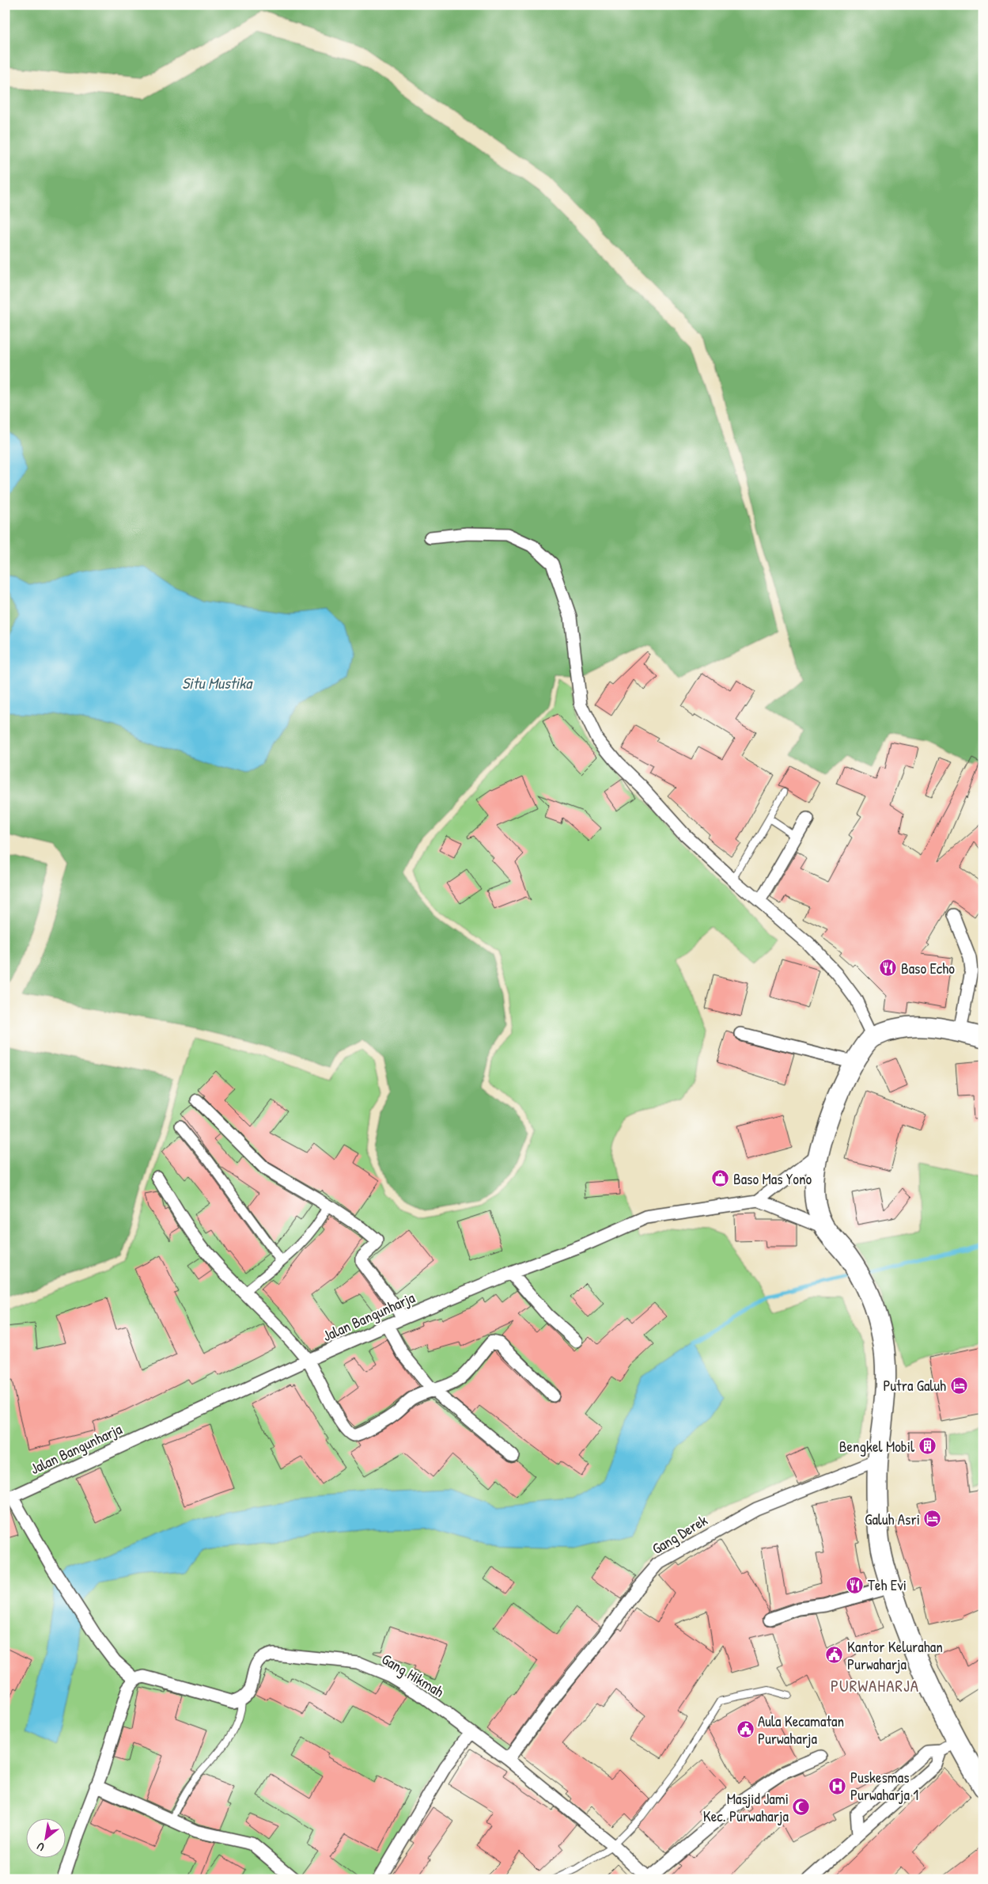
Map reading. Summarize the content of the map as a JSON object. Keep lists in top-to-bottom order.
{
  "streets": {
    "street": ["Jalan Bangunharja", "Gang Derek", "Gang Hikmah"]
  },
  "crossings": [
    ["Gang Derek", "Gang Hikmah"]
  ],
  "districts": ["PURWAHARJA"],
  "water": ["Situ Mustika"],
  "places": {
    "restaurant": ["Baso Echo", "Teh Evi"],
    "shop": ["Baso Mas Yono"],
    "hotel": ["Putra Galuh", "Galuh Asri"],
    "building": ["Bengkel Mobil"],
    "public building": ["Kantor Kelurahan Purwaharja", "Aula Kecamatan Purwaharja"],
    "hospital": ["Puskesmas Purwaharja 1"],
    "mosque": ["Masjid Jami Kec. Purwaharja"]
  },
  "north": "bottom left"
}
